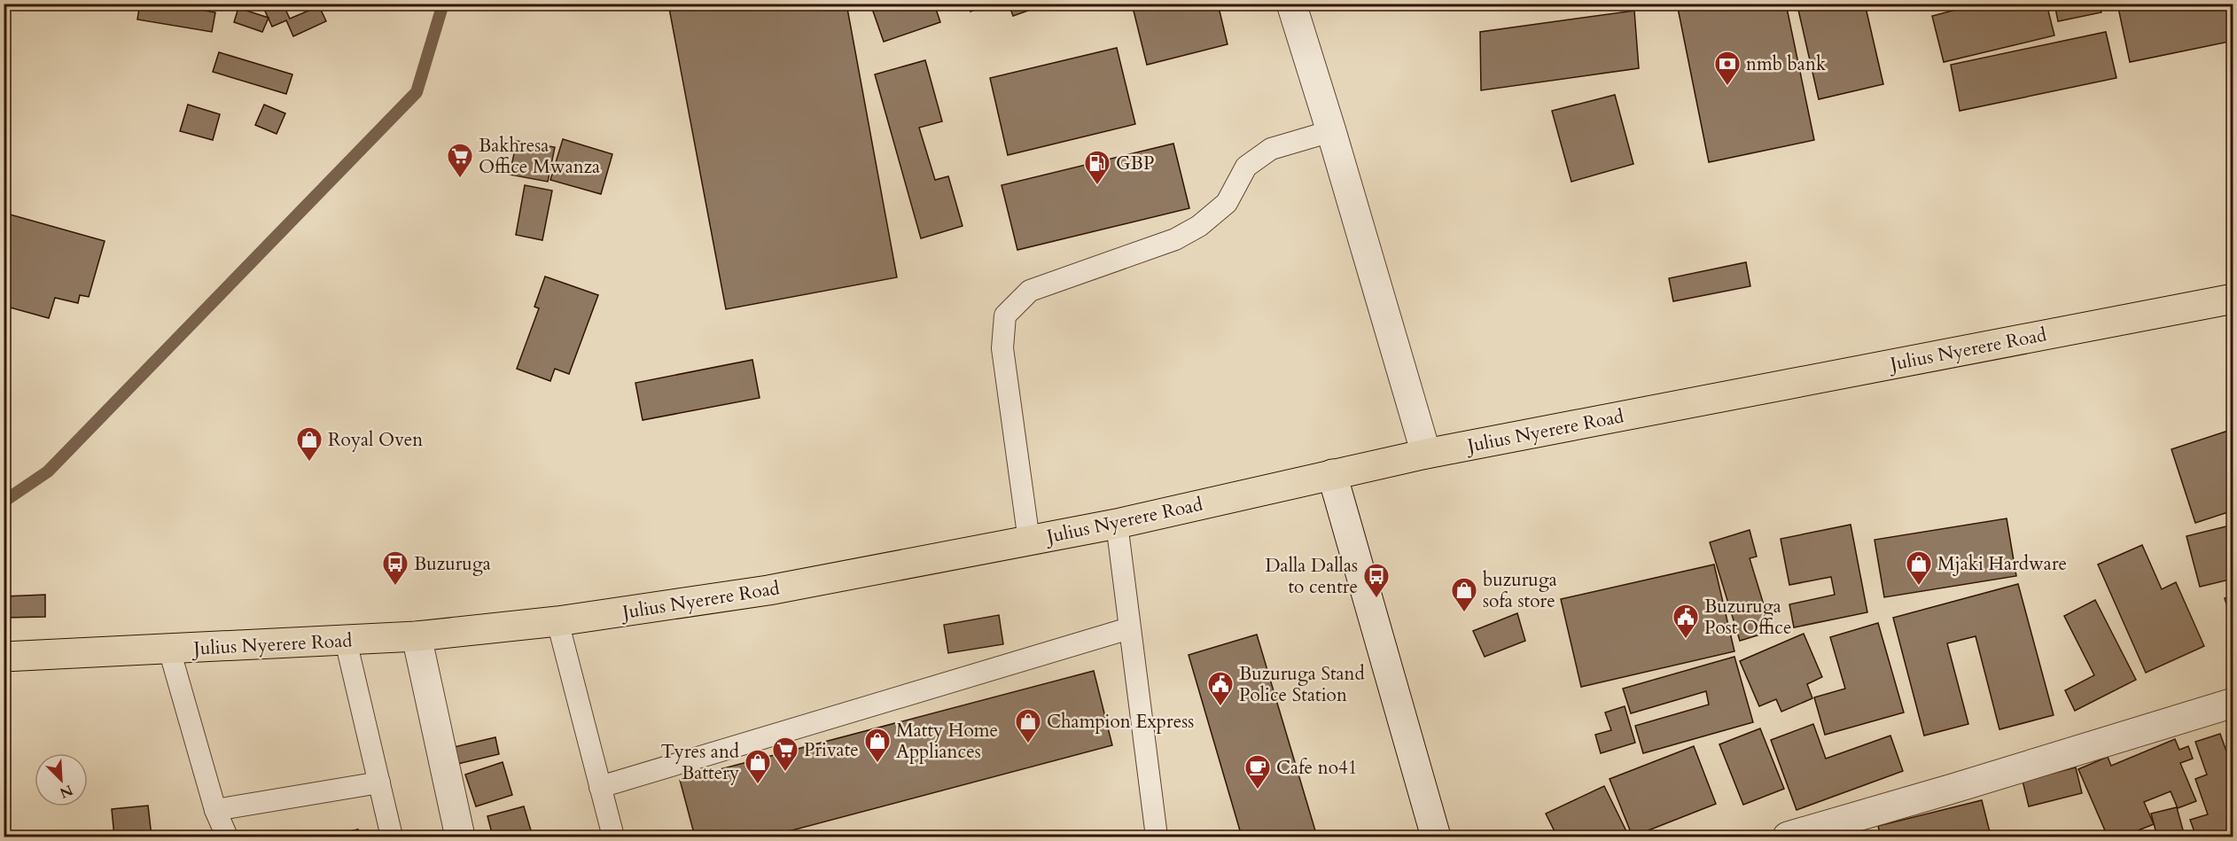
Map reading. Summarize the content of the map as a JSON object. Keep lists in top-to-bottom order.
{
  "streets": {
    "highway": ["Julius Nyerere Road"]
  },
  "places": {
    "bank": ["nmb bank"],
    "supermarket": ["Bakhresa Office Mwanza", "Private"],
    "fuel station": ["GBP"],
    "shop": [
      "Royal Oven",
      "Mjaki Hardware",
      "buzuruga sofa store",
      "Champion Express",
      "Matty Home Appliances",
      "Tyres and Battery"
    ],
    "bus stop": ["Buzuruga", "Dalla Dallas to centre"],
    "public building": ["Buzuruga Post Office", "Buzuruga Stand Police Station"],
    "cafe": ["Cafe no41"]
  },
  "north": "bottom right"
}
